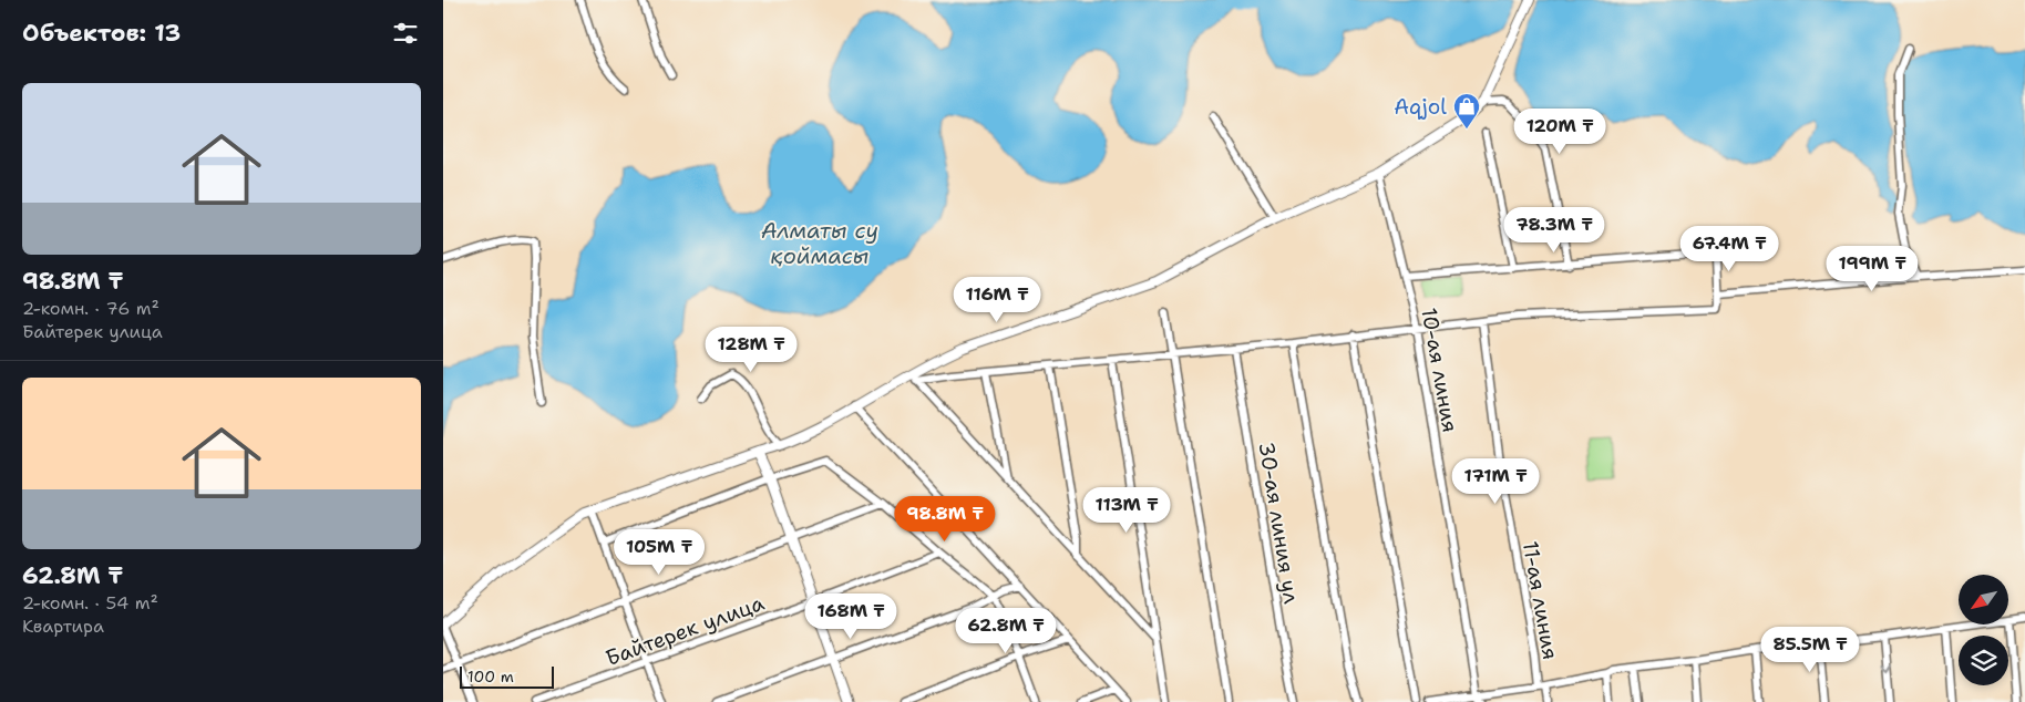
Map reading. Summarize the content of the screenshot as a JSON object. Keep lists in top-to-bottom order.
{
  "streets": {
    "street": [
      "10-ая линия",
      "30-ая линия ул",
      "11-ая линия",
      "Байтерек улица"
    ]
  },
  "water": ["Алматы су қоймасы"],
  "places": {
    "shop": ["Aqjol"]
  },
  "scale_bar": "100 m",
  "north": "bottom left",
  "page": {
    "heading": "Объектов: 13",
    "list": [
      {
        "name": "98.8M ₸",
        "note": "2-комн. · 76 m² · Байтерек улица"
      },
      {
        "name": "62.8M ₸",
        "note": "2-комн. · 54 m² · Квартира"
      }
    ],
    "price": [
      "120M ₸",
      "78.3M ₸",
      "67.4M ₸",
      "199M ₸",
      "116M ₸",
      "128M ₸",
      "171M ₸",
      "113M ₸",
      "98.8M ₸",
      "105M ₸",
      "168M ₸",
      "62.8M ₸",
      "85.5M ₸"
    ],
    "scale": "100 m"
  }
}
